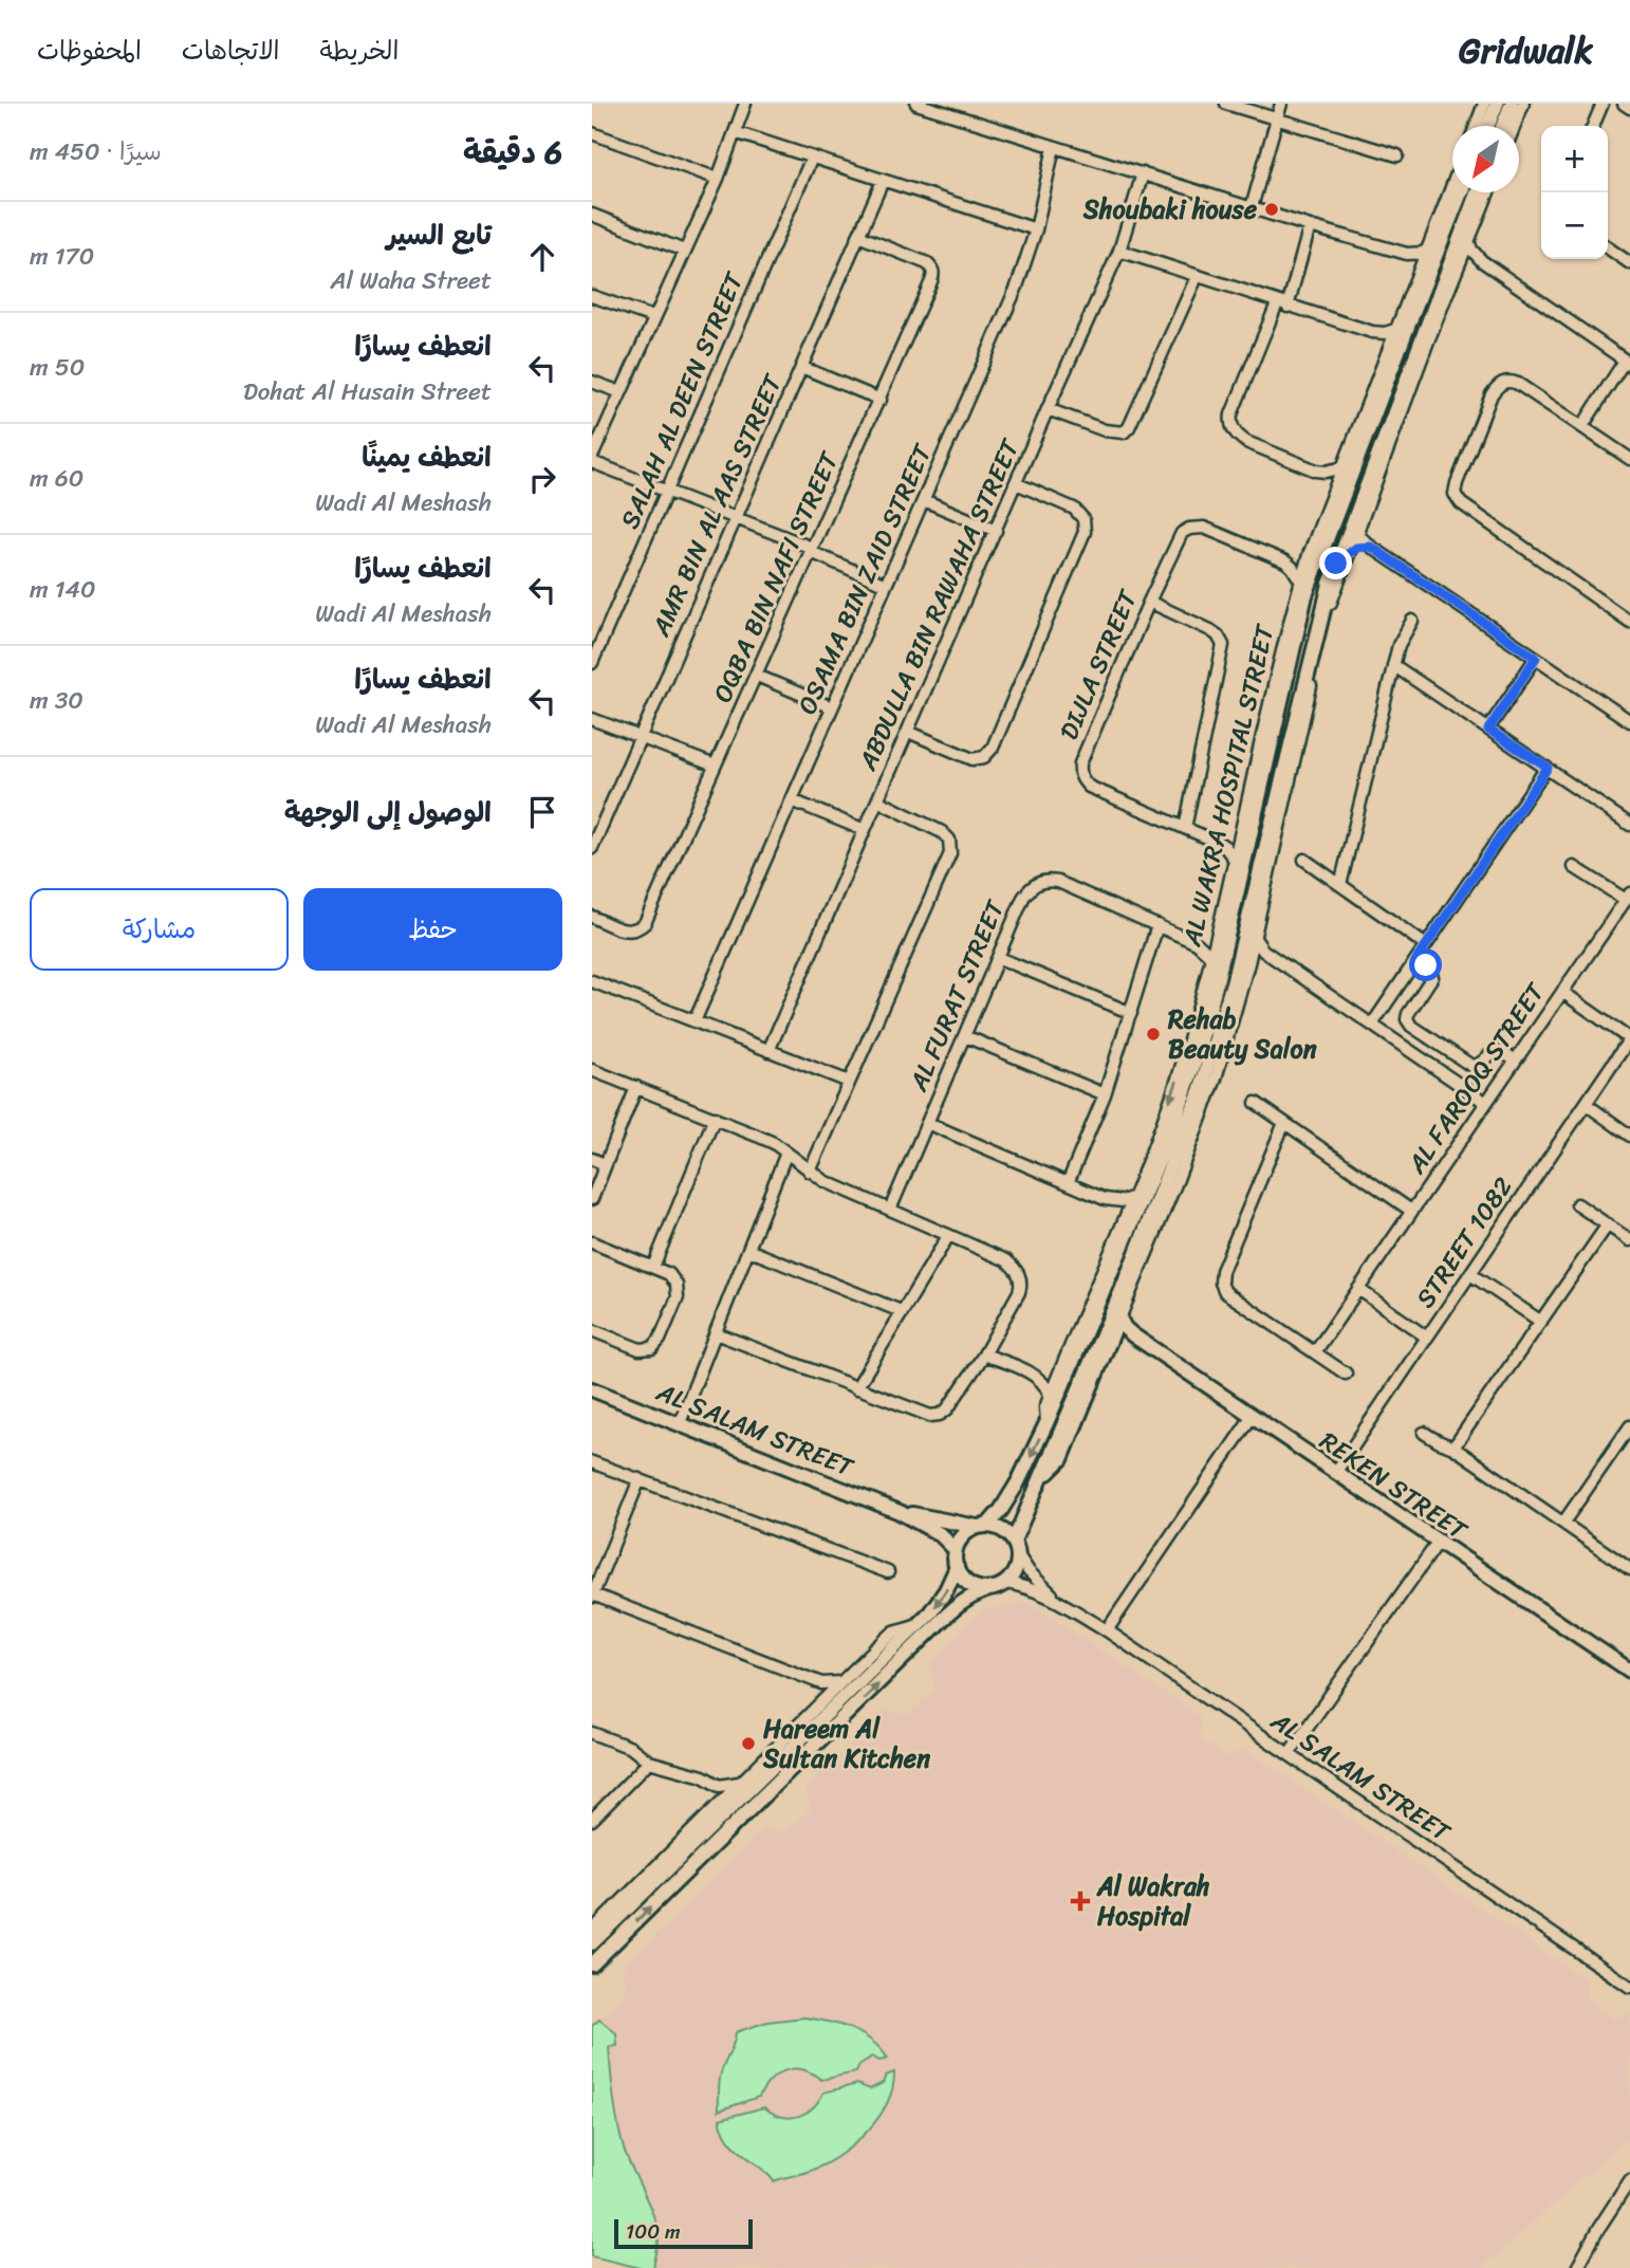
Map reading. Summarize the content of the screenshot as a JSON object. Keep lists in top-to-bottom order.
{
  "streets": {
    "street": [
      "SALAH AL DEEN STREET",
      "AMR BIN AL AAS STREET",
      "OQBA BIN NAFI STREET",
      "OSAMA BIN ZAID STREET",
      "ABDULLA BIN RAWAHA STREET",
      "DIJLA STREET",
      "AL WAKRA HOSPITAL STREET",
      "AL FURAT STREET",
      "AL FAROOQ STREET",
      "STREET 1082",
      "AL SALAM STREET",
      "REKEN STREET"
    ]
  },
  "crossings": [
    ["AMR BIN AL AAS STREET", "OQBA BIN NAFI STREET"],
    ["DIJLA STREET", "AL WAKRA HOSPITAL STREET"],
    ["AL WAKRA HOSPITAL STREET", "AL FURAT STREET"],
    ["AL WAKRA HOSPITAL STREET", "AL SALAM STREET"],
    ["AL WAKRA HOSPITAL STREET", "REKEN STREET"],
    ["STREET 1082", "REKEN STREET"]
  ],
  "places": {
    "other": ["Shoubaki house", "Rehab Beauty Salon", "Hareem Al Sultan Kitchen"],
    "health": ["Al Wakrah Hospital"]
  },
  "scale_bar": "100 m",
  "north": "bottom left",
  "page": {
    "header": "Gridwalk",
    "nav": ["الخريطة", "الاتجاهات", "المحفوظات"],
    "heading": ["6 دقيقة", "سيرًا · 450 m"],
    "map_buttons": ["+", "−"],
    "list": [
      ["تابع السير", "Al Waha Street", "170 m"],
      ["انعطف يسارًا", "Dohat Al Husain Street", "50 m"],
      ["انعطف يمينًا", "Wadi Al Meshash", "60 m"],
      ["انعطف يسارًا", "Wadi Al Meshash", "140 m"],
      ["انعطف يسارًا", "Wadi Al Meshash", "30 m"],
      "الوصول إلى الوجهة"
    ],
    "buttons": ["حفظ", "مشاركة"],
    "scale": "100 m"
  }
}
